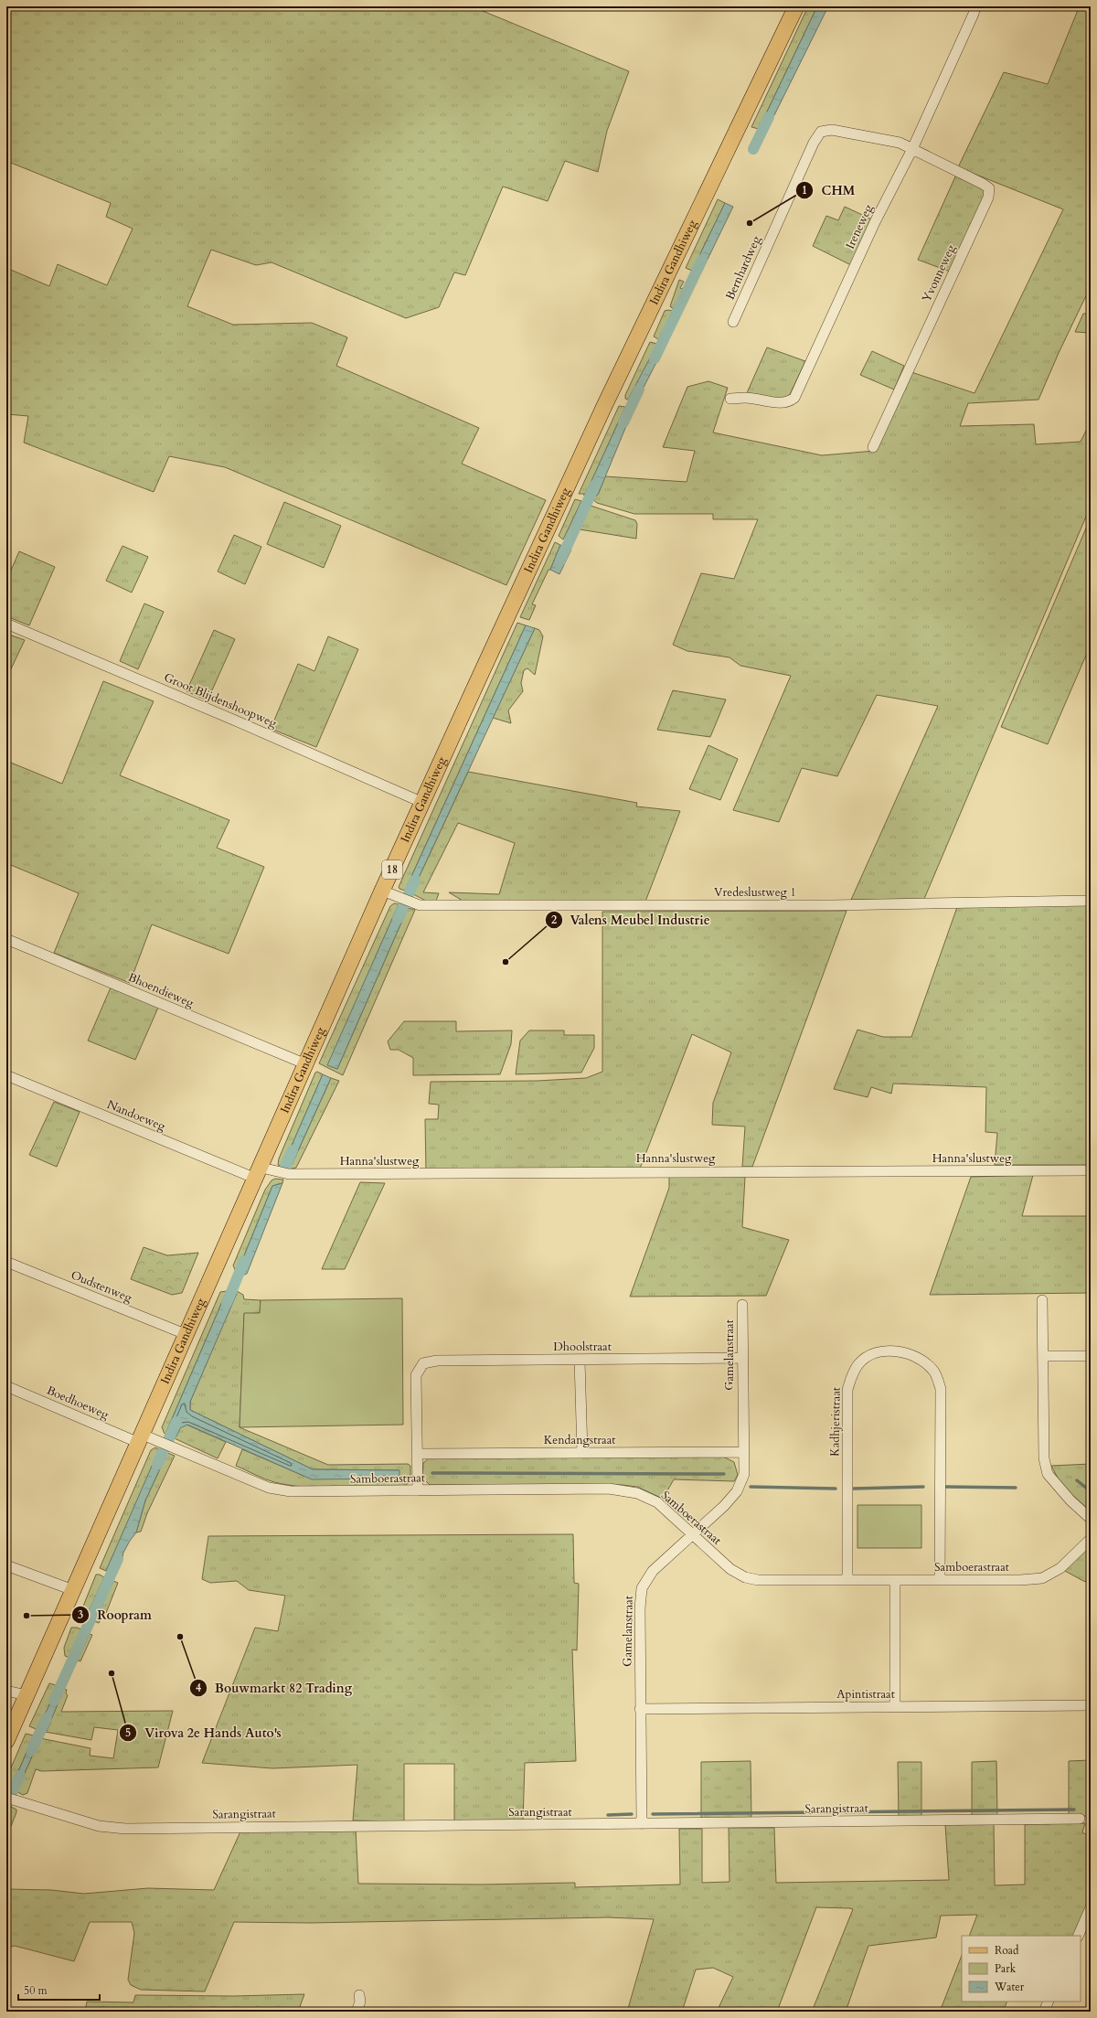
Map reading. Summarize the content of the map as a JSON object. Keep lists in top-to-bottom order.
{
  "streets": {
    "main road": ["Indira Gandhiweg", "18"],
    "street": [
      "Ireneweg",
      "Bernhardweg",
      "Yvonneweg",
      "Groot Blijdenshoopweg",
      "Vredeslustweg 1",
      "Bhoendieweg",
      "Nandoeweg",
      "Hanna'slustweg",
      "Oudstenweg",
      "Dhoolstraat",
      "Gamelanstraat",
      "Boedhoeweg",
      "Kadhjeristraat",
      "Kendangstraat",
      "Samboerastraat",
      "Apintistraat",
      "Sarangistraat"
    ]
  },
  "crossings": [
    ["Ireneweg", "Bernhardweg"],
    ["Ireneweg", "Yvonneweg"],
    ["Indira Gandhiweg", "Groot Blijdenshoopweg"],
    ["Indira Gandhiweg", "Vredeslustweg 1"],
    ["Indira Gandhiweg", "Bhoendieweg"],
    ["Indira Gandhiweg", "Nandoeweg"],
    ["Indira Gandhiweg", "Hanna'slustweg"],
    ["Indira Gandhiweg", "Oudstenweg"],
    ["Indira Gandhiweg", "Boedhoeweg"],
    ["Bernhardweg", "Yvonneweg"],
    ["Nandoeweg", "Hanna'slustweg"],
    ["Dhoolstraat", "Gamelanstraat"],
    ["Dhoolstraat", "Kendangstraat"],
    ["Gamelanstraat", "Kendangstraat"],
    ["Gamelanstraat", "Samboerastraat"],
    ["Gamelanstraat", "Apintistraat"],
    ["Gamelanstraat", "Sarangistraat"],
    ["Boedhoeweg", "Samboerastraat"],
    ["Kadhjeristraat", "Samboerastraat"]
  ],
  "places": [
    "CHM",
    "Valens Meubel Industrie",
    "Roopram",
    "Bouwmarkt 82 Trading",
    "Virova 2e Hands Auto's"
  ],
  "legend": ["Road", "Park", "Water"],
  "scale_bar": "50 m"
}
